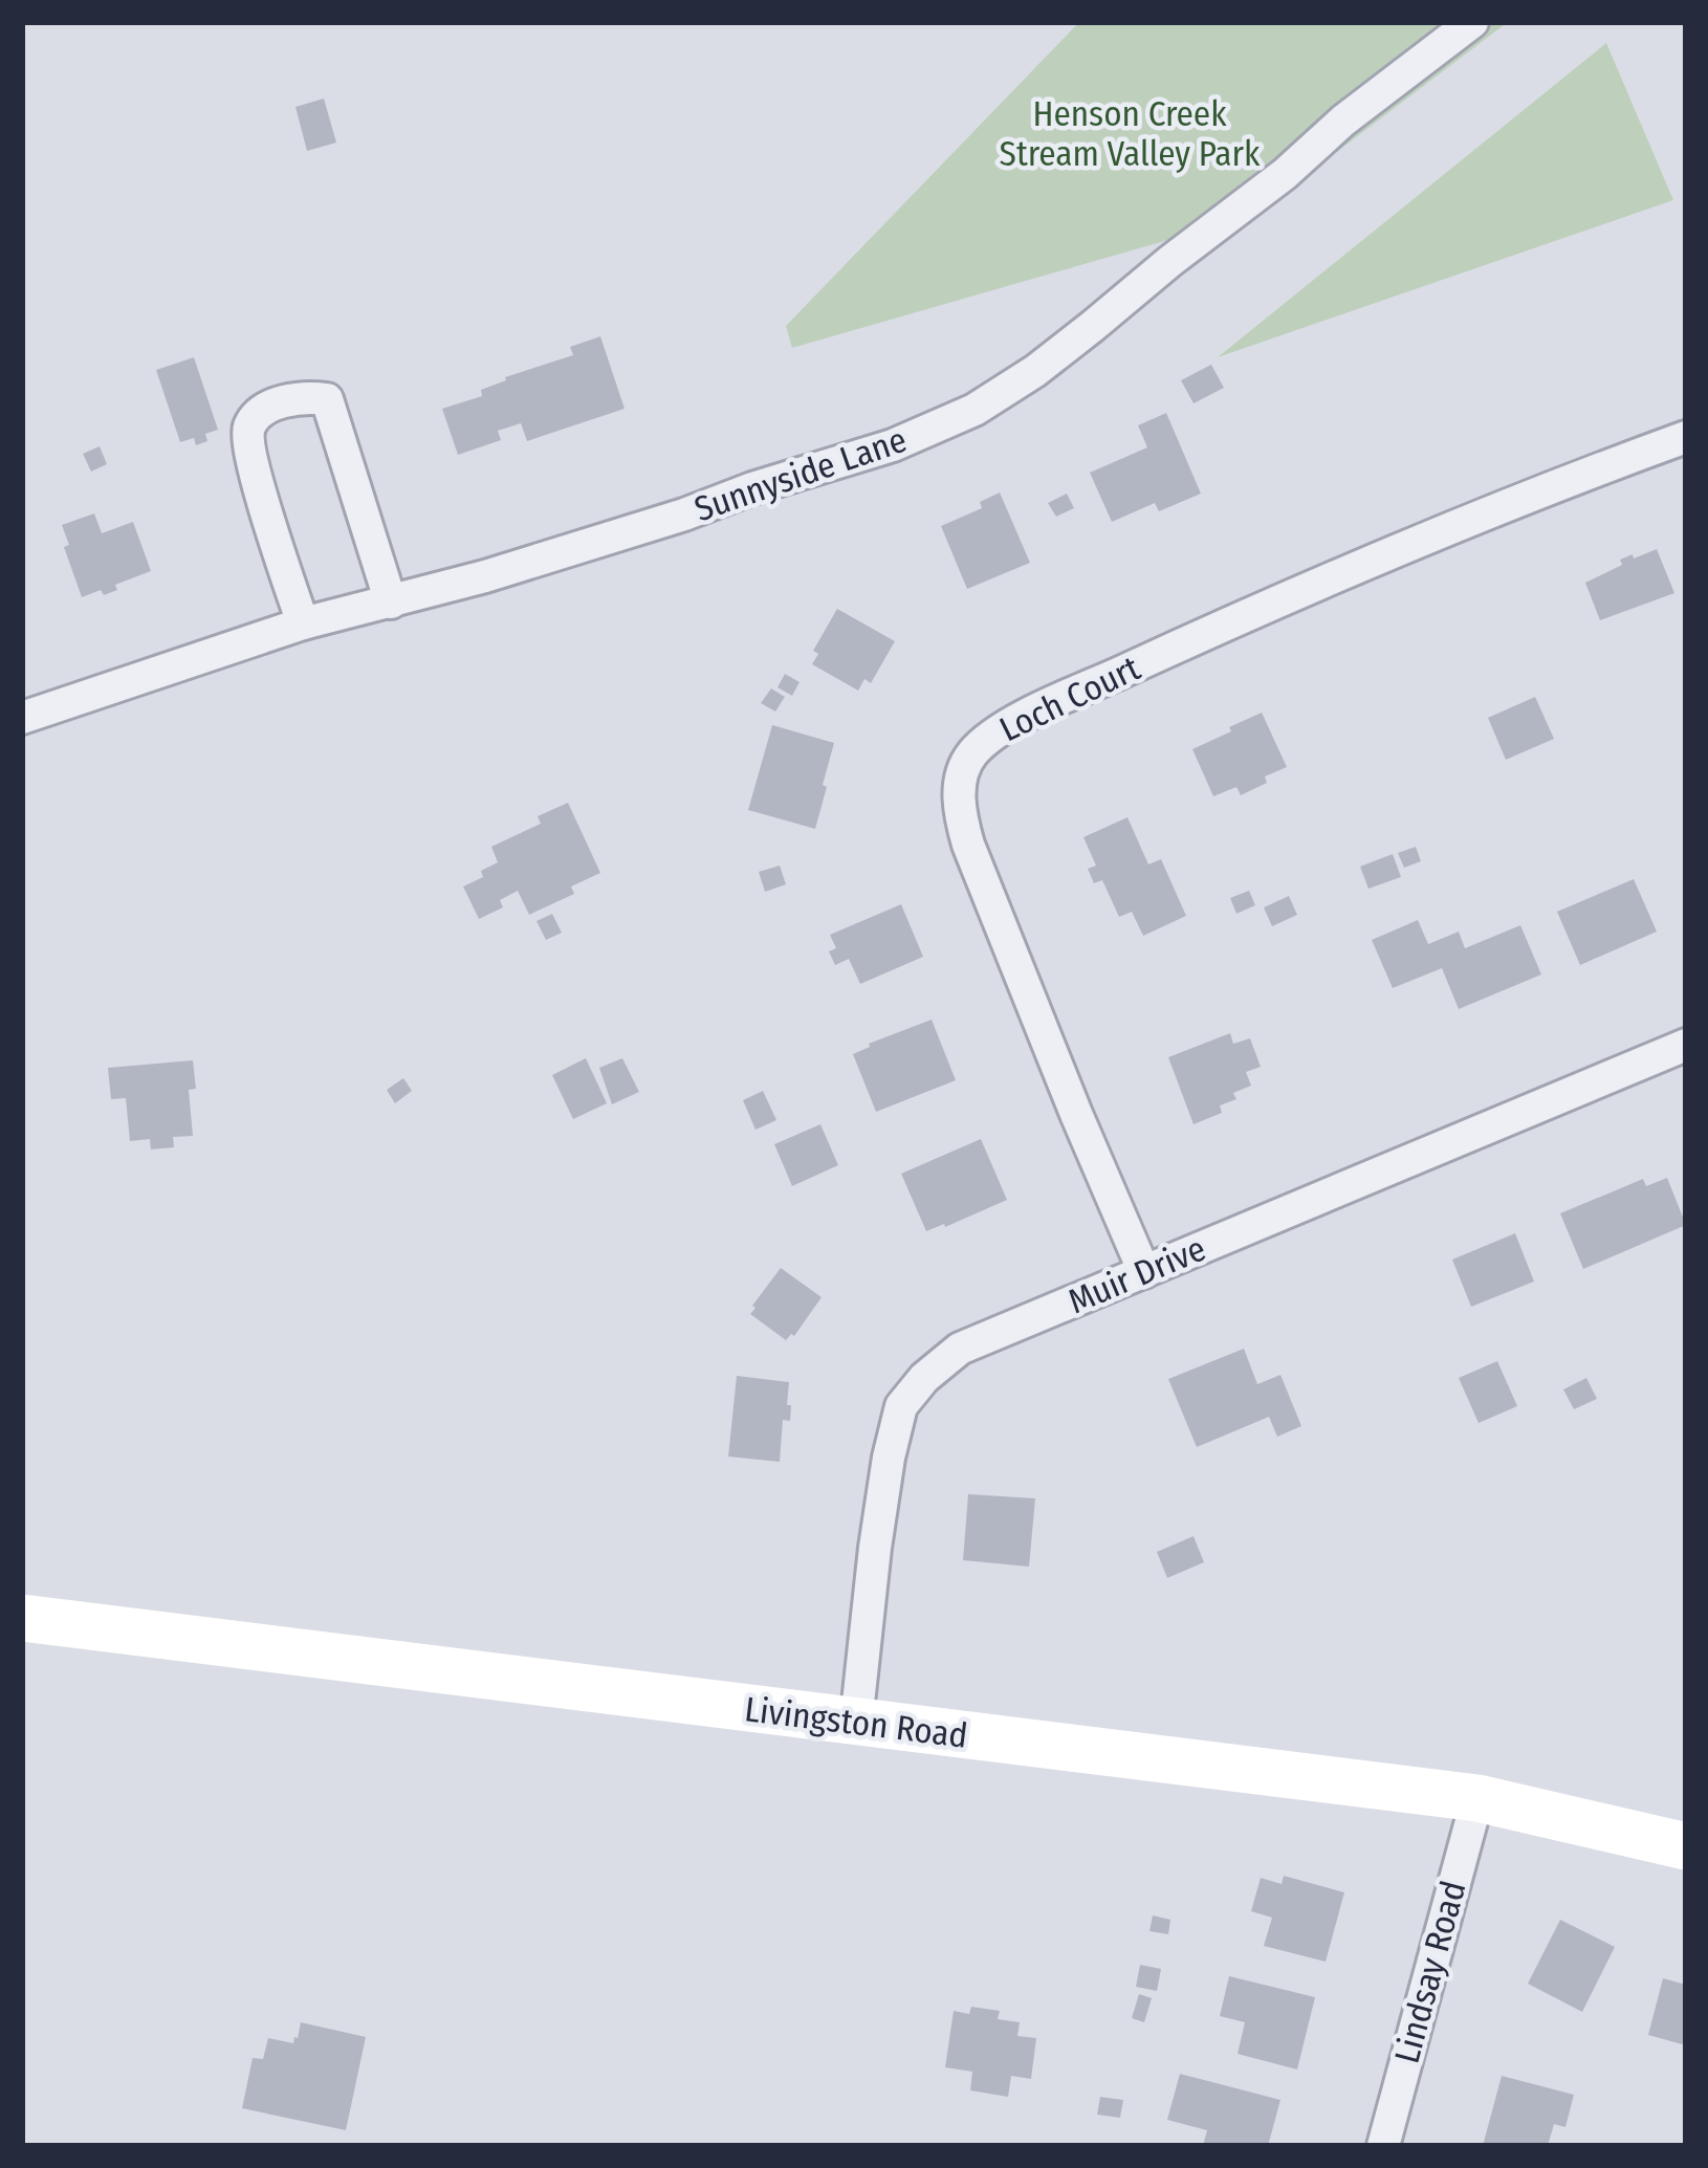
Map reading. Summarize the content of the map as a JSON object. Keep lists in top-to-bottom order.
{
  "streets": {
    "main road": ["Livingston Road"],
    "street": [
      "Sunnyside Lane",
      "Loch Court",
      "Muir Drive",
      "Lindsay Road"
    ]
  },
  "crossings": [
    ["Loch Court", "Muir Drive"],
    ["Muir Drive", "Livingston Road"],
    ["Livingston Road", "Lindsay Road"]
  ],
  "parks": ["Henson Creek Stream Valley Park"]
}
